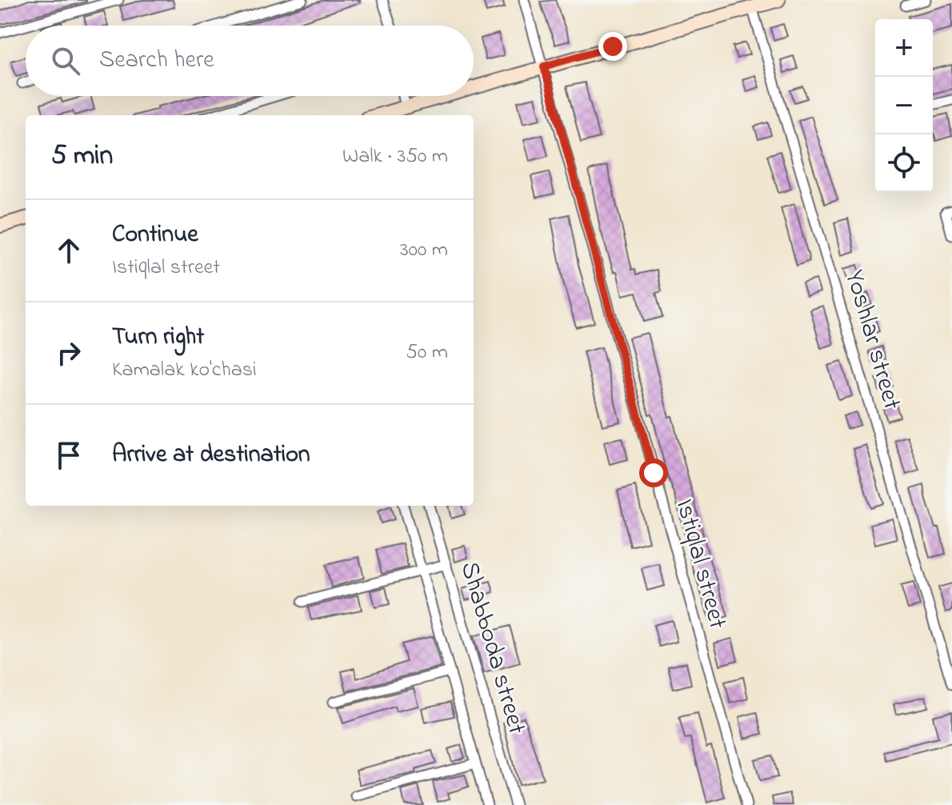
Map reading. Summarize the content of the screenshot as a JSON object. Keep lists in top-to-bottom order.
{
  "streets": {
    "street": ["Yoshlar street", "Istiqlal street", "Shabboda street"]
  },
  "page": {
    "map_buttons": ["+", "−"],
    "search": "Search here",
    "heading": ["5 min", "Walk · 350 m"],
    "list": [
      ["Continue", "Istiqlal street", "300 m"],
      ["Turn right", "Kamalak ko'chasi", "50 m"],
      "Arrive at destination"
    ]
  }
}
